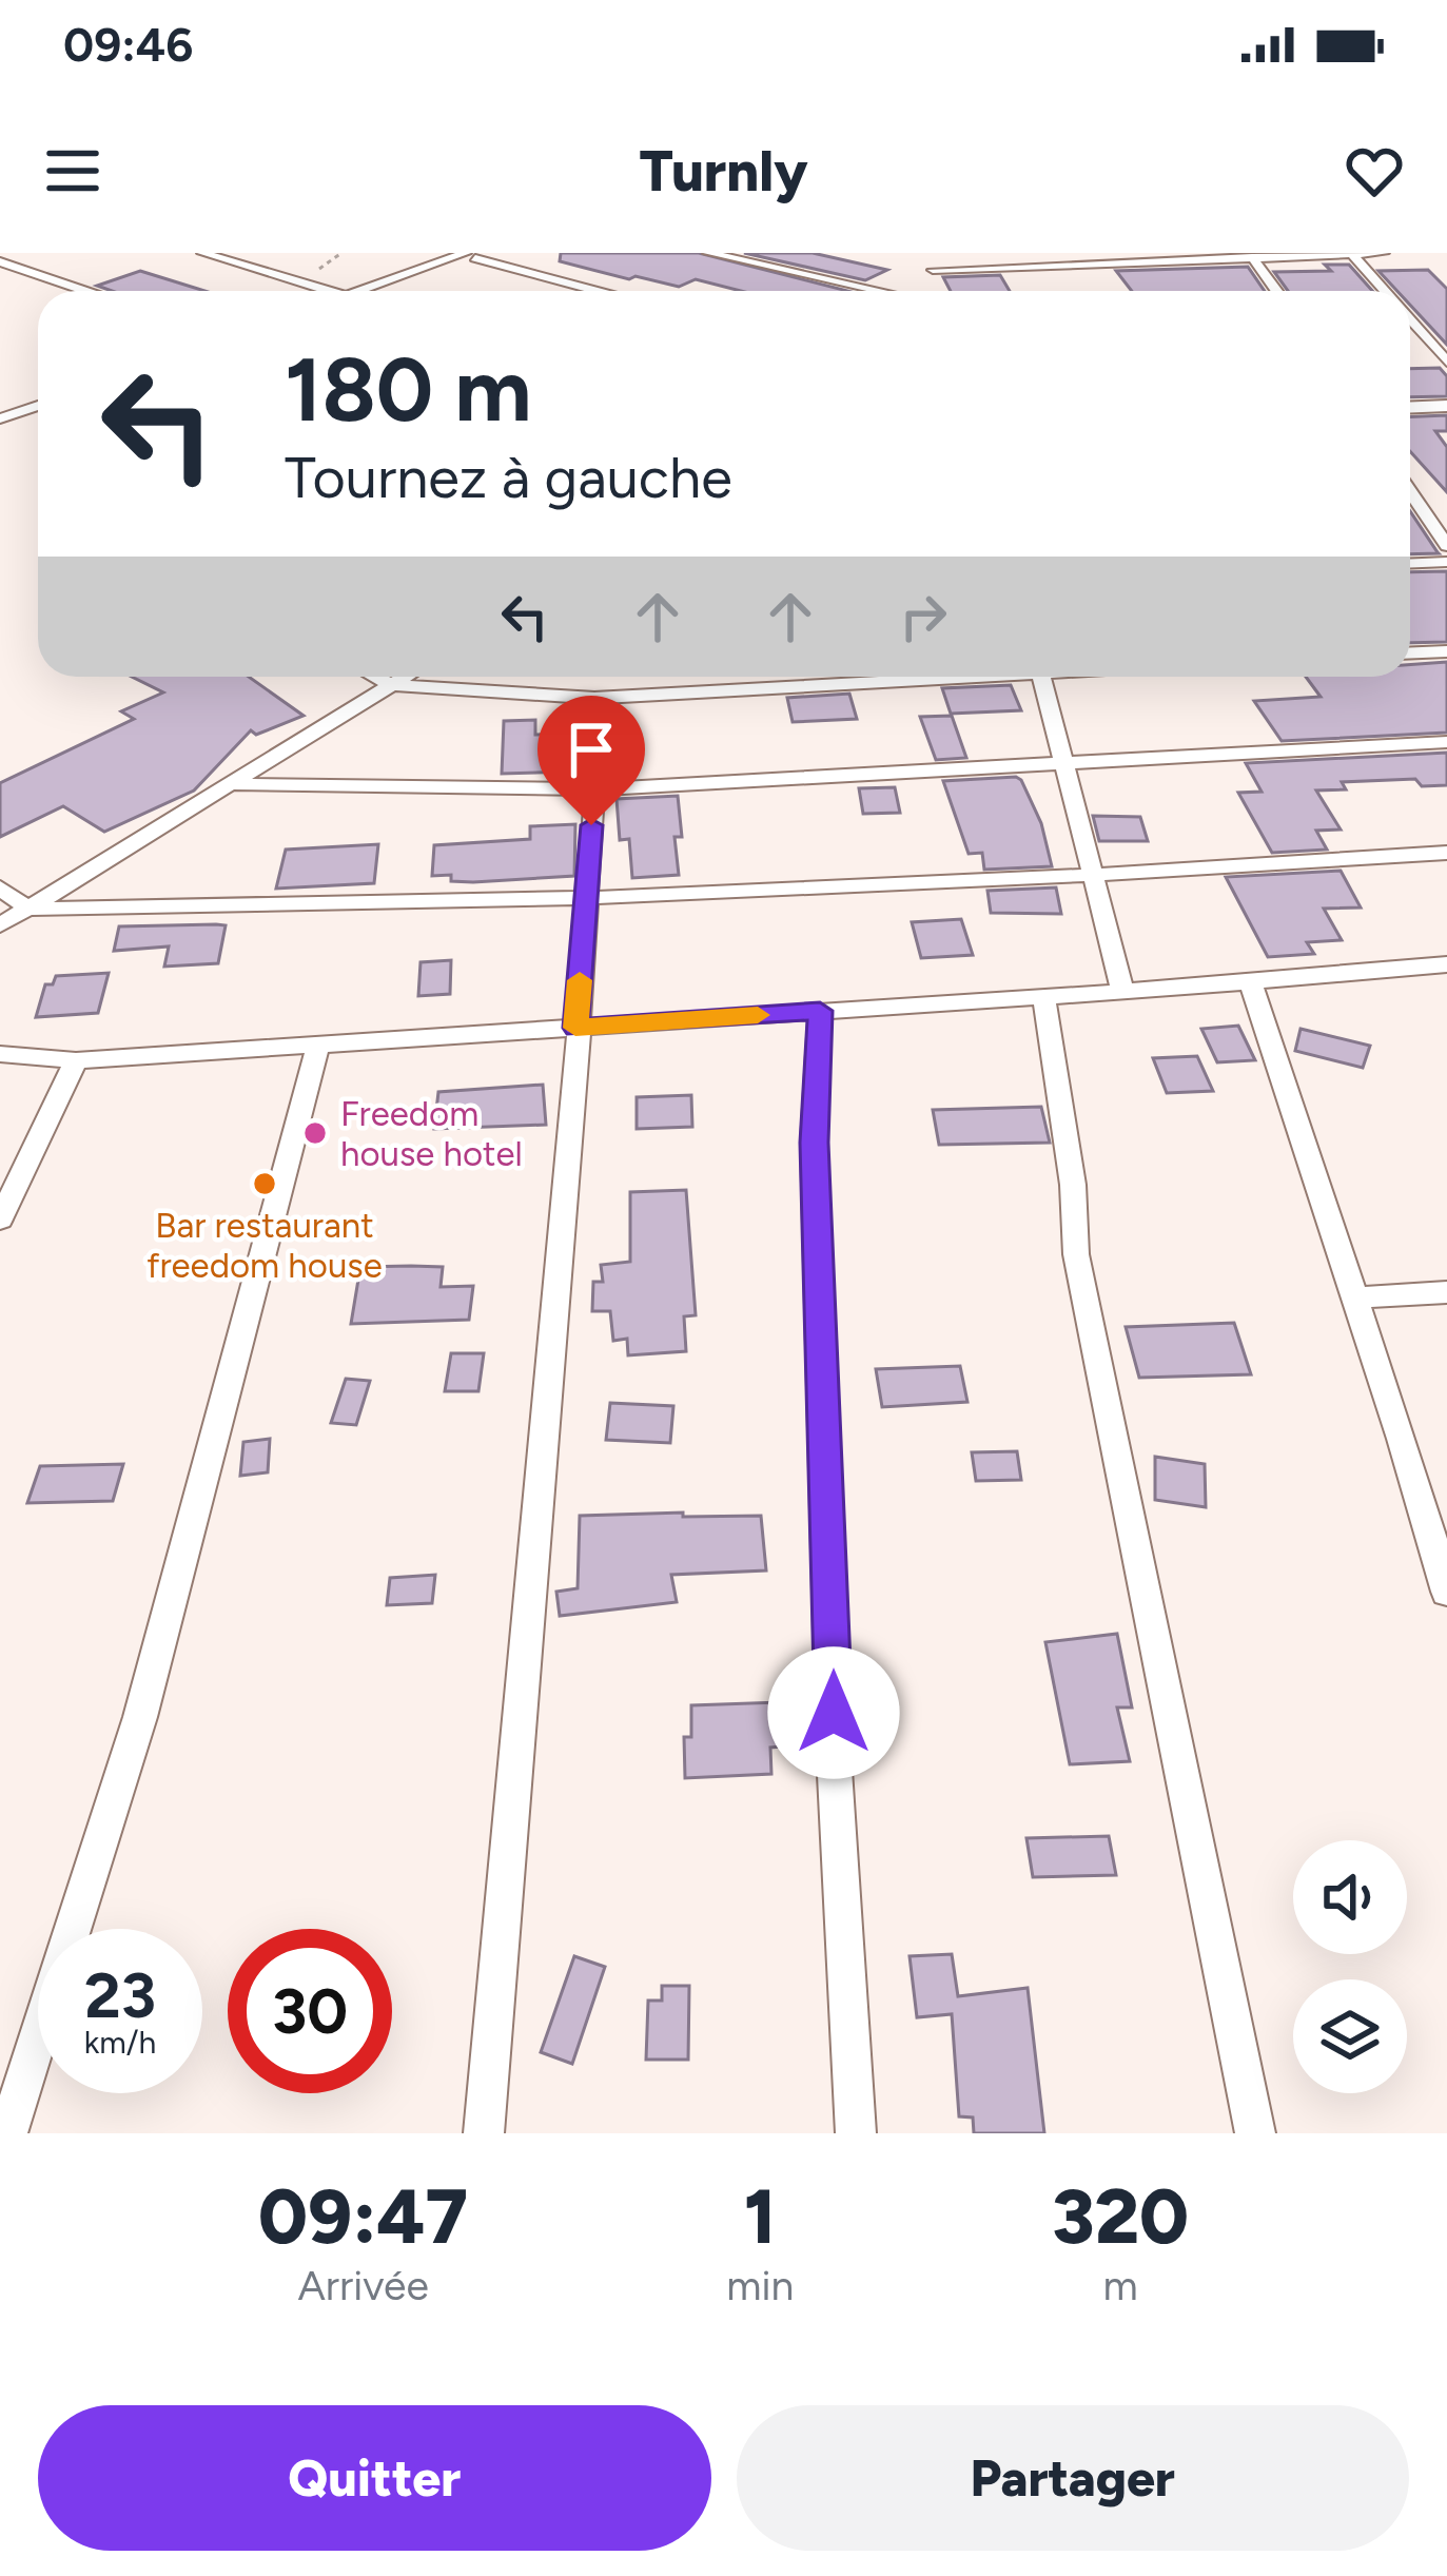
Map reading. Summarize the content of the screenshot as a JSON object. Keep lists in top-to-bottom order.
{
  "places": ["Freedom house hotel", "Bar restaurant freedom house"],
  "page": {
    "status": "09:46",
    "header": "Turnly",
    "turn": ["180 m", "Tournez à gauche"],
    "speed": "23 km/h",
    "limit": "30",
    "eta": [
      "09:47",
      "Arrivée",
      "1",
      "min",
      "320",
      "m"
    ],
    "buttons": ["Quitter", "Partager"]
  }
}
